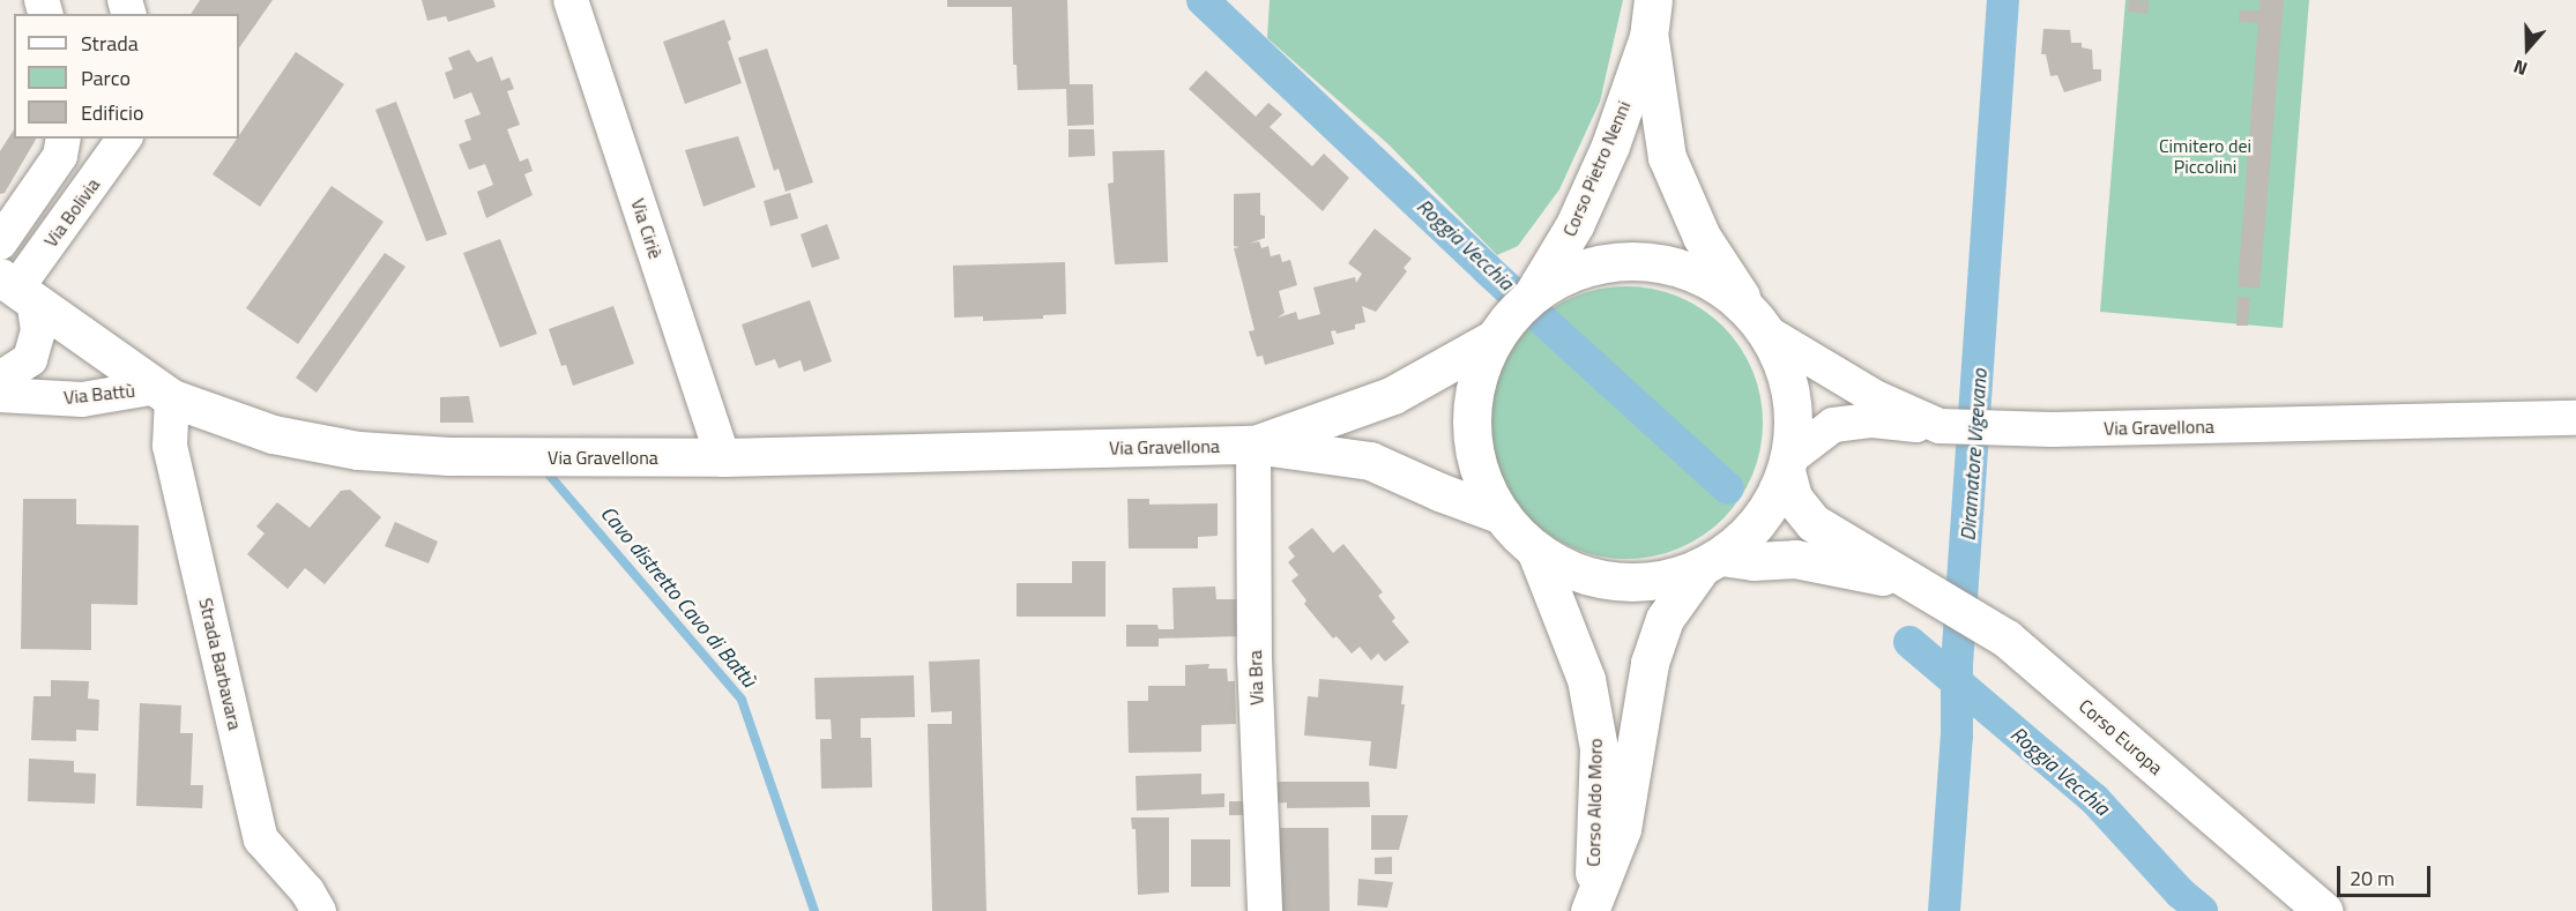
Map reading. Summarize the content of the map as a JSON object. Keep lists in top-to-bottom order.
{
  "streets": {
    "main road": [
      "Corso Pietro Nenni",
      "Via Gravellona",
      "Corso Europa",
      "Corso Aldo Moro"
    ],
    "street": [
      "Via Bolivia",
      "Via Ciriè",
      "Via Battù",
      "Strada Barbavara",
      "Via Bra"
    ]
  },
  "crossings": [
    ["Corso Pietro Nenni", "Via Gravellona"],
    ["Corso Pietro Nenni", "Corso Europa"],
    ["Via Bolivia", "Via Gravellona"],
    ["Via Ciriè", "Via Gravellona"],
    ["Via Battù", "Via Gravellona"],
    ["Via Battù", "Strada Barbavara"],
    ["Via Gravellona", "Strada Barbavara"],
    ["Via Gravellona", "Via Bra"]
  ],
  "water": ["Roggia Vecchia", "Diramatore Vigevano", "Cavo distretto Cavo di Battù"],
  "parks": ["Cimitero dei Piccolini"],
  "legend": ["Strada", "Parco", "Edificio"],
  "scale_bar": "20 m",
  "north": "bottom"
}
